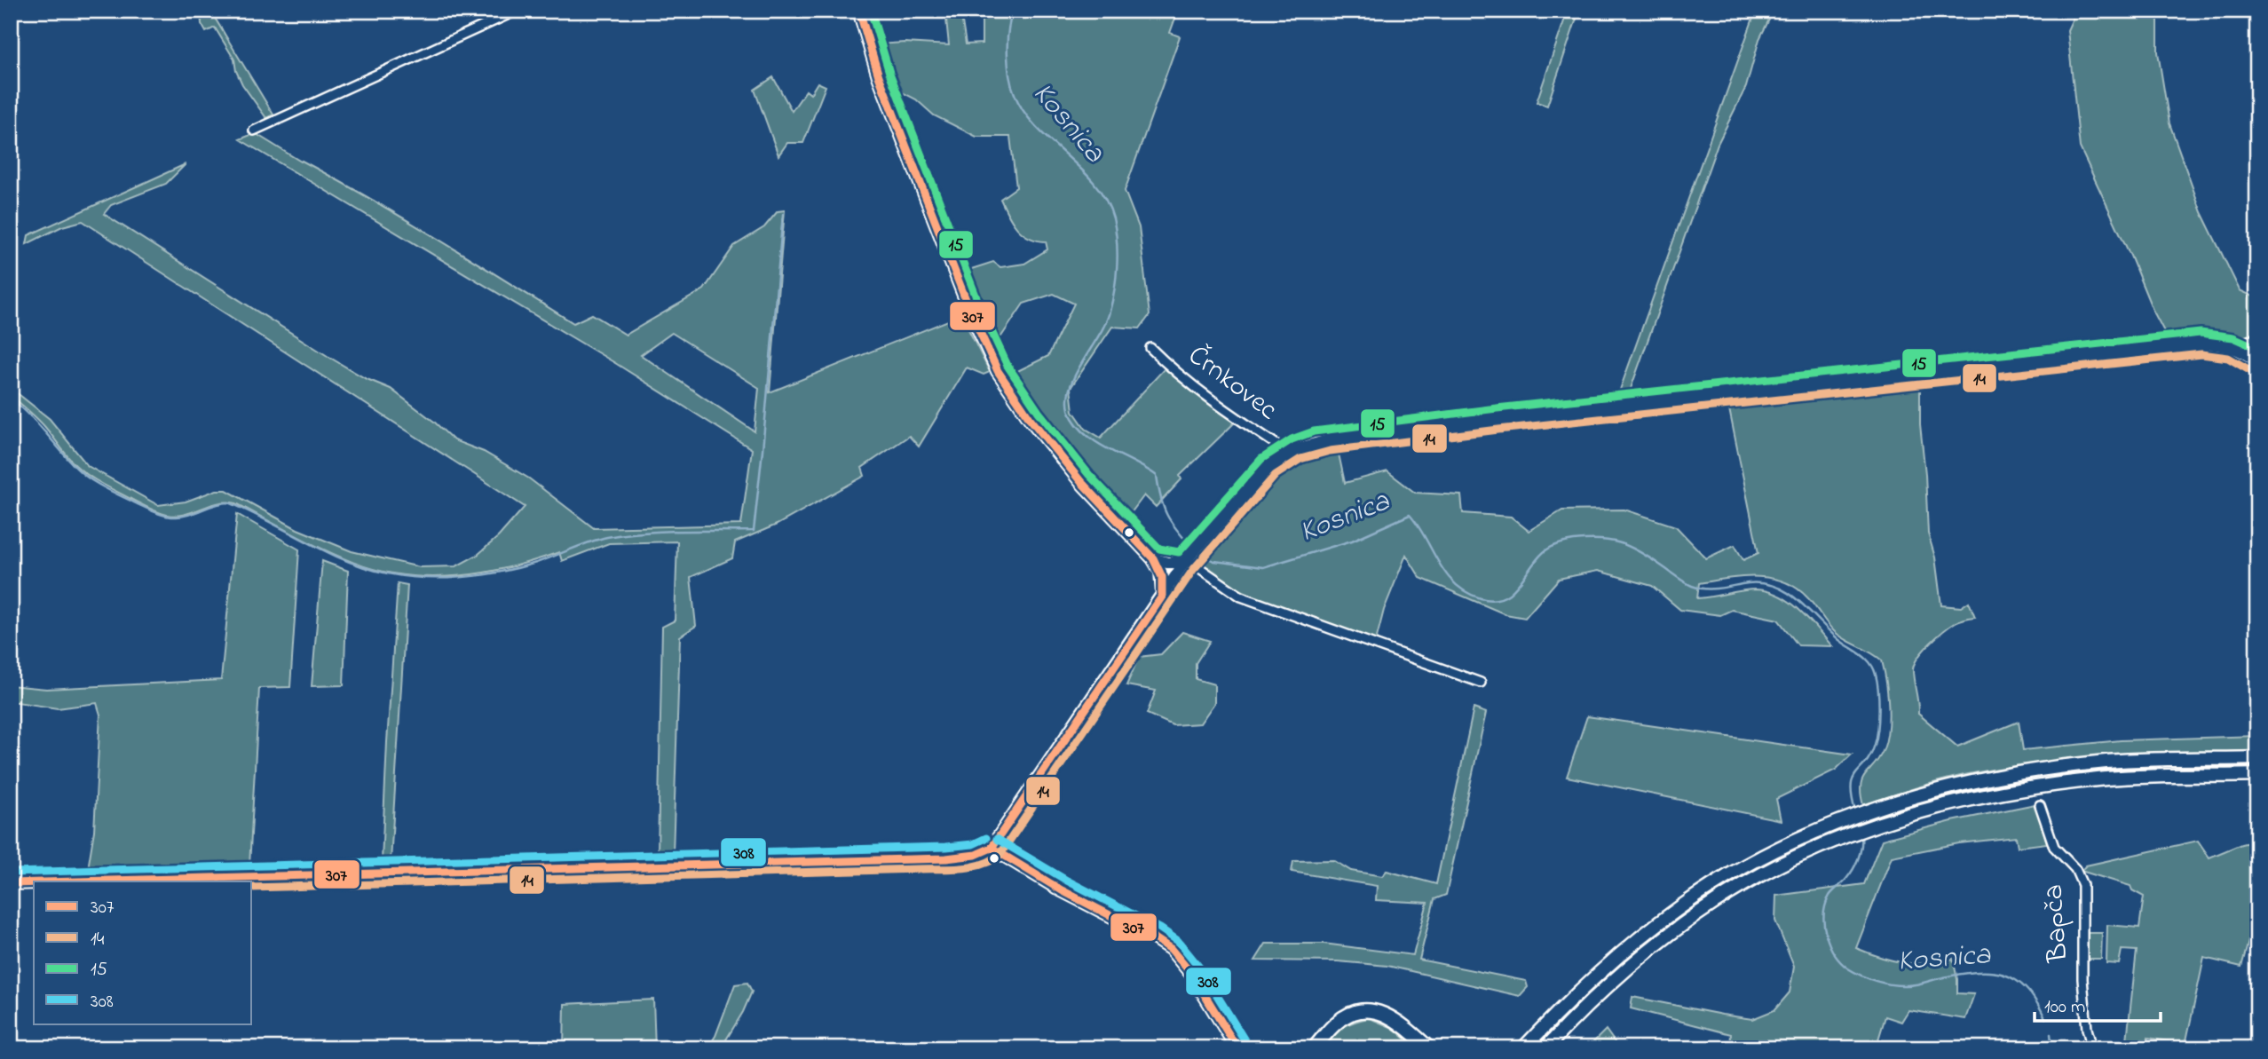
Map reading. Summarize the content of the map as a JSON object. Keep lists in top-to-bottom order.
{
  "streets": {
    "main road": ["Črnkovec"],
    "street": ["Bapča"]
  },
  "water": ["Kosnica"],
  "lines": [
    "transit line 307",
    "transit line 15",
    "transit line 14",
    "transit line 308"
  ],
  "legend": [
    "307",
    "14",
    "15",
    "308"
  ],
  "scale_bar": "100 m"
}
